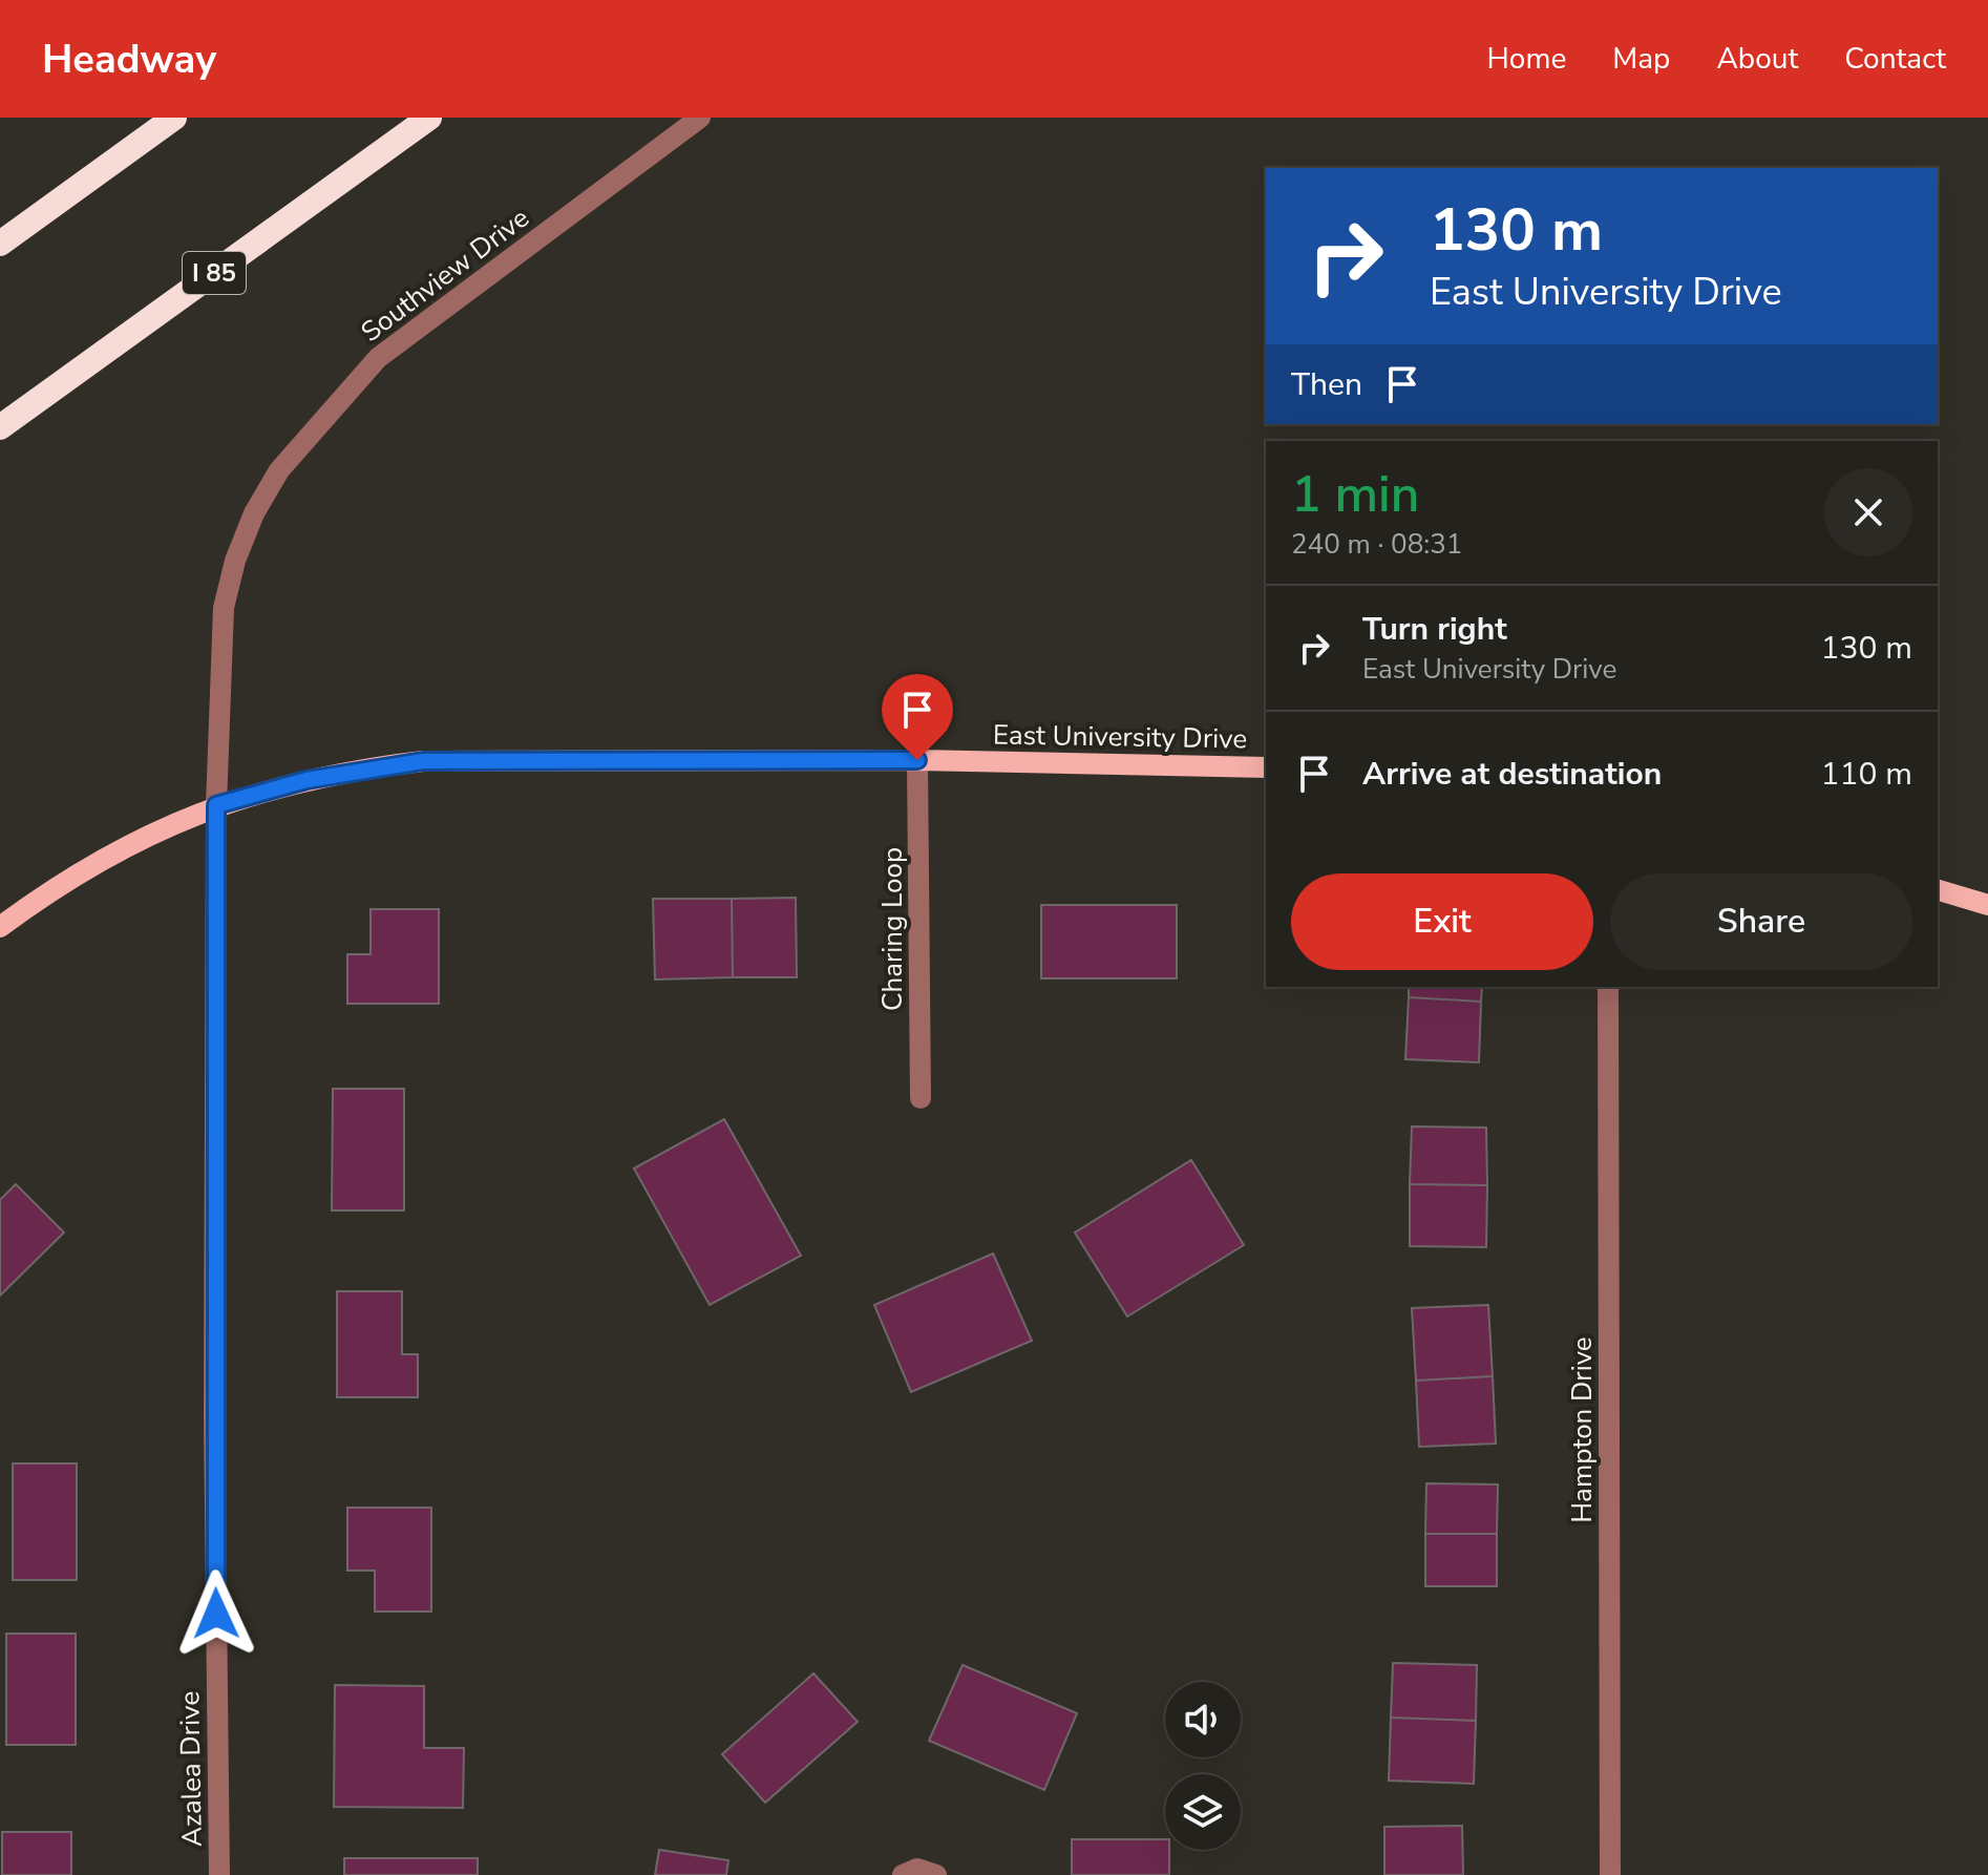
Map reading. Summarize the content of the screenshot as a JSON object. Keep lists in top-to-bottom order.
{
  "streets": {
    "highway": ["I 85"],
    "main road": ["East University Drive"],
    "street": [
      "Southview Drive",
      "Charing Loop",
      "Hampton Drive",
      "Azalea Drive"
    ]
  },
  "crossings": [
    ["Southview Drive", "East University Drive"],
    ["Southview Drive", "Azalea Drive"],
    ["East University Drive", "Charing Loop"],
    ["East University Drive", "Azalea Drive"]
  ],
  "page": {
    "header": "Headway",
    "nav": [
      "Home",
      "Map",
      "About",
      "Contact"
    ],
    "turn": ["130 m", "East University Drive"],
    "then": "Then",
    "heading": ["1 min", "240 m · 08:31"],
    "list": [
      {
        "name": "Turn right",
        "note": "East University Drive",
        "value": "130 m"
      },
      {
        "name": "Arrive at destination",
        "value": "110 m"
      }
    ],
    "buttons": ["Exit", "Share"]
  }
}
